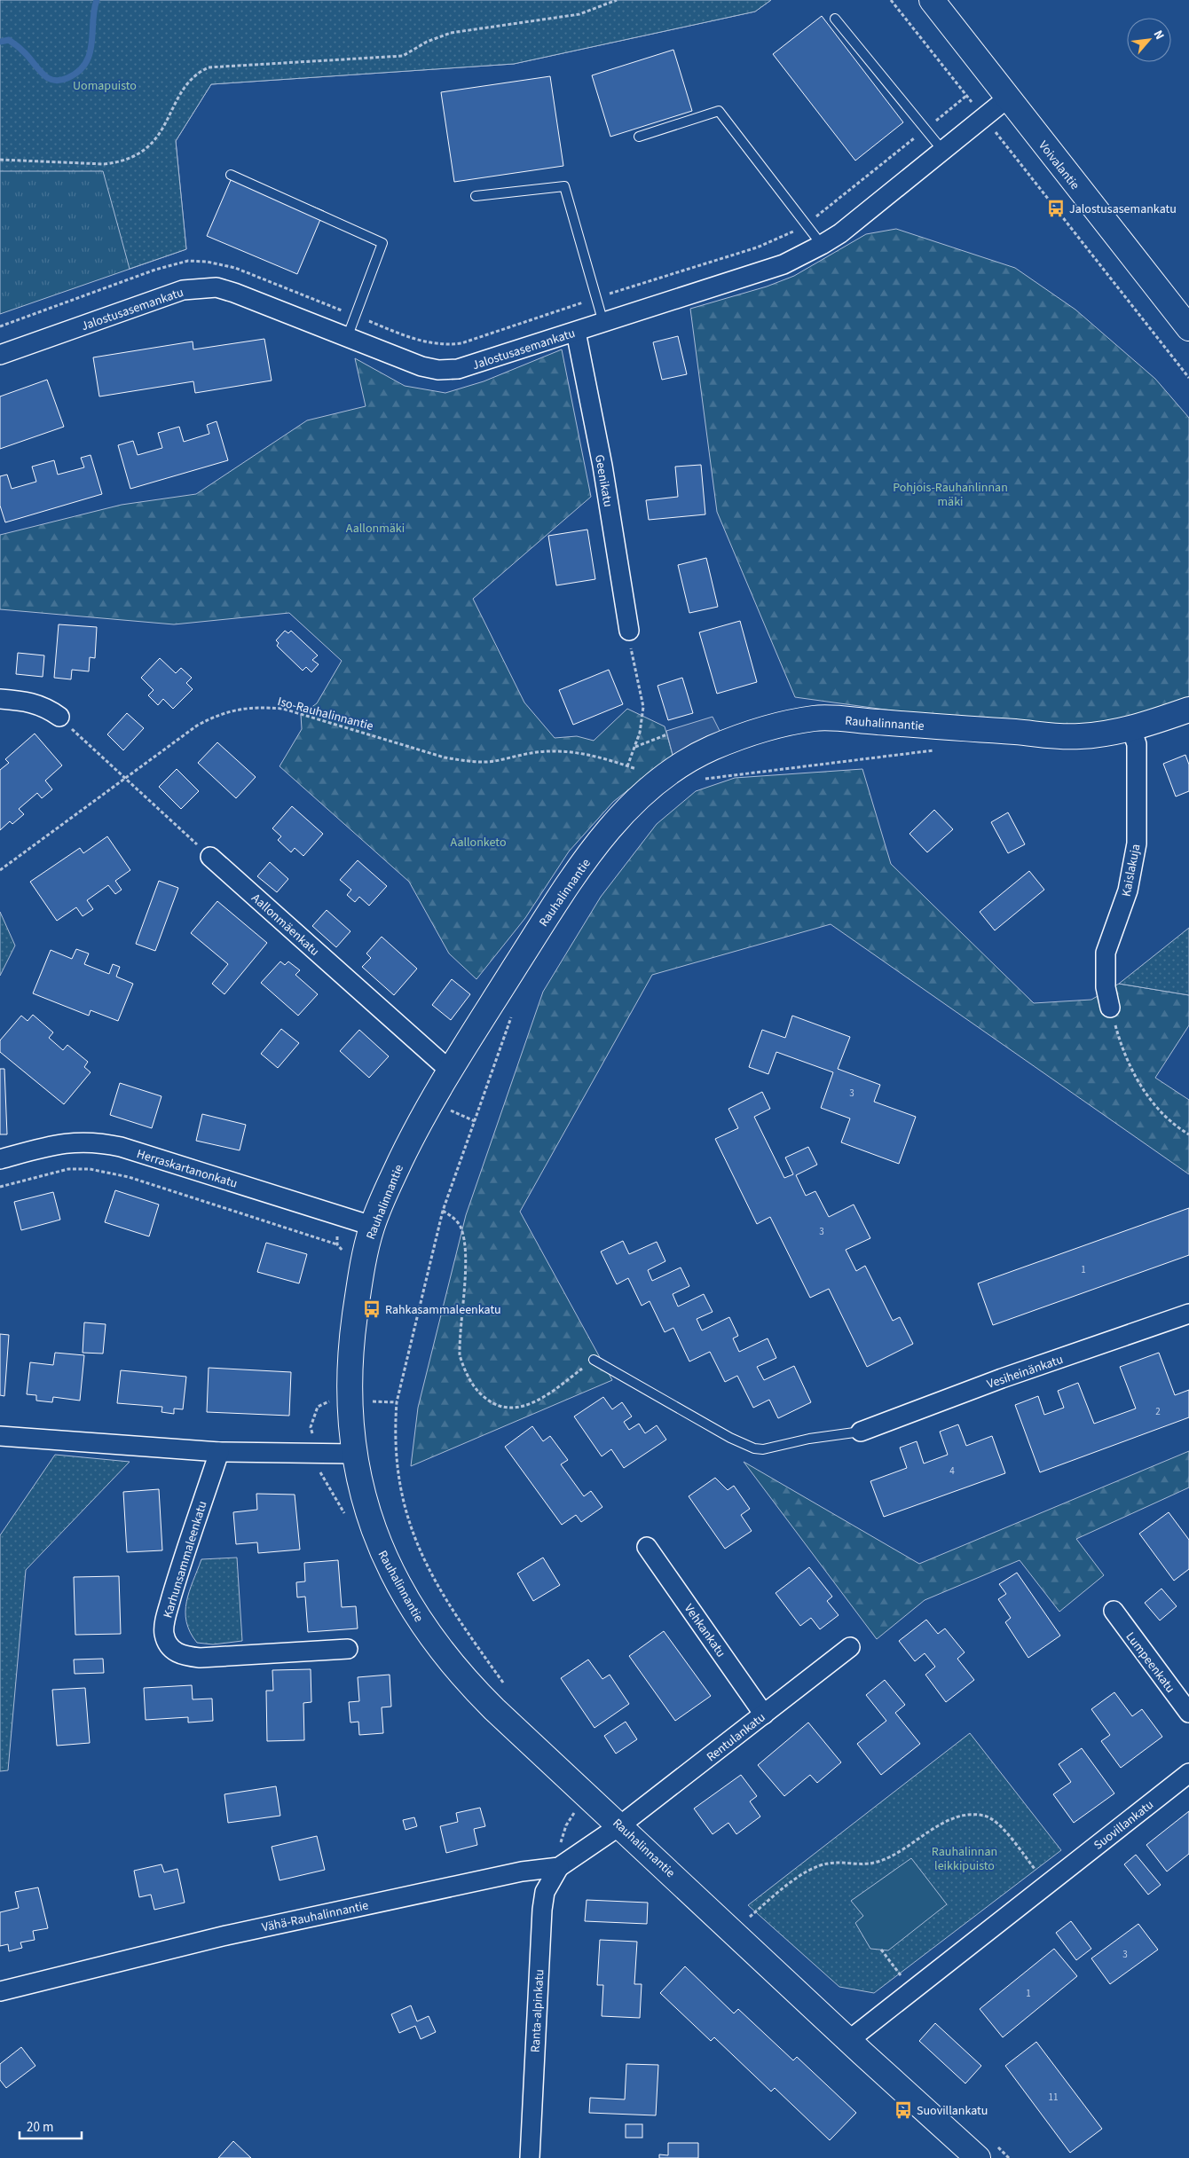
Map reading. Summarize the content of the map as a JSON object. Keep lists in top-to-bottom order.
{
  "streets": {
    "street": [
      "Voivalantie",
      "Jalostusasemankatu",
      "Geenikatu",
      "Rauhalinnantie",
      "Kaislakuja",
      "Aallonmäenkatu",
      "Herraskartanonkatu",
      "Vesiheinänkatu",
      "Karhunsammaleenkatu",
      "Vehkankatu",
      "Lumpeenkatu",
      "Rentulankatu",
      "Suovillankatu",
      "Vähä-Rauhalinnantie",
      "Ranta-alpinkatu"
    ],
    "path": ["Iso-Rauhalinnantie"]
  },
  "crossings": [
    ["Voivalantie", "Jalostusasemankatu"],
    ["Jalostusasemankatu", "Geenikatu"],
    ["Iso-Rauhalinnantie", "Rauhalinnantie"],
    ["Rauhalinnantie", "Kaislakuja"],
    ["Rauhalinnantie", "Aallonmäenkatu"],
    ["Rauhalinnantie", "Herraskartanonkatu"],
    ["Rauhalinnantie", "Rentulankatu"],
    ["Rauhalinnantie", "Suovillankatu"],
    ["Rauhalinnantie", "Vähä-Rauhalinnantie"],
    ["Vehkankatu", "Rentulankatu"],
    ["Rentulankatu", "Vähä-Rauhalinnantie"],
    ["Vähä-Rauhalinnantie", "Ranta-alpinkatu"]
  ],
  "parks": [
    "Uomapuisto",
    "Pohjois-Rauhanlinnan mäki",
    "Aallonmäki",
    "Aallonketo",
    "Rauhalinnan leikkipuisto"
  ],
  "places": {
    "bus stop": ["Jalostusasemankatu", "Rahkasammaleenkatu", "Suovillankatu"]
  },
  "house_numbers": [
    "3",
    "3",
    "1",
    "2",
    "4",
    "3",
    "1",
    "11"
  ],
  "scale_bar": "20 m",
  "north": "top right"
}
